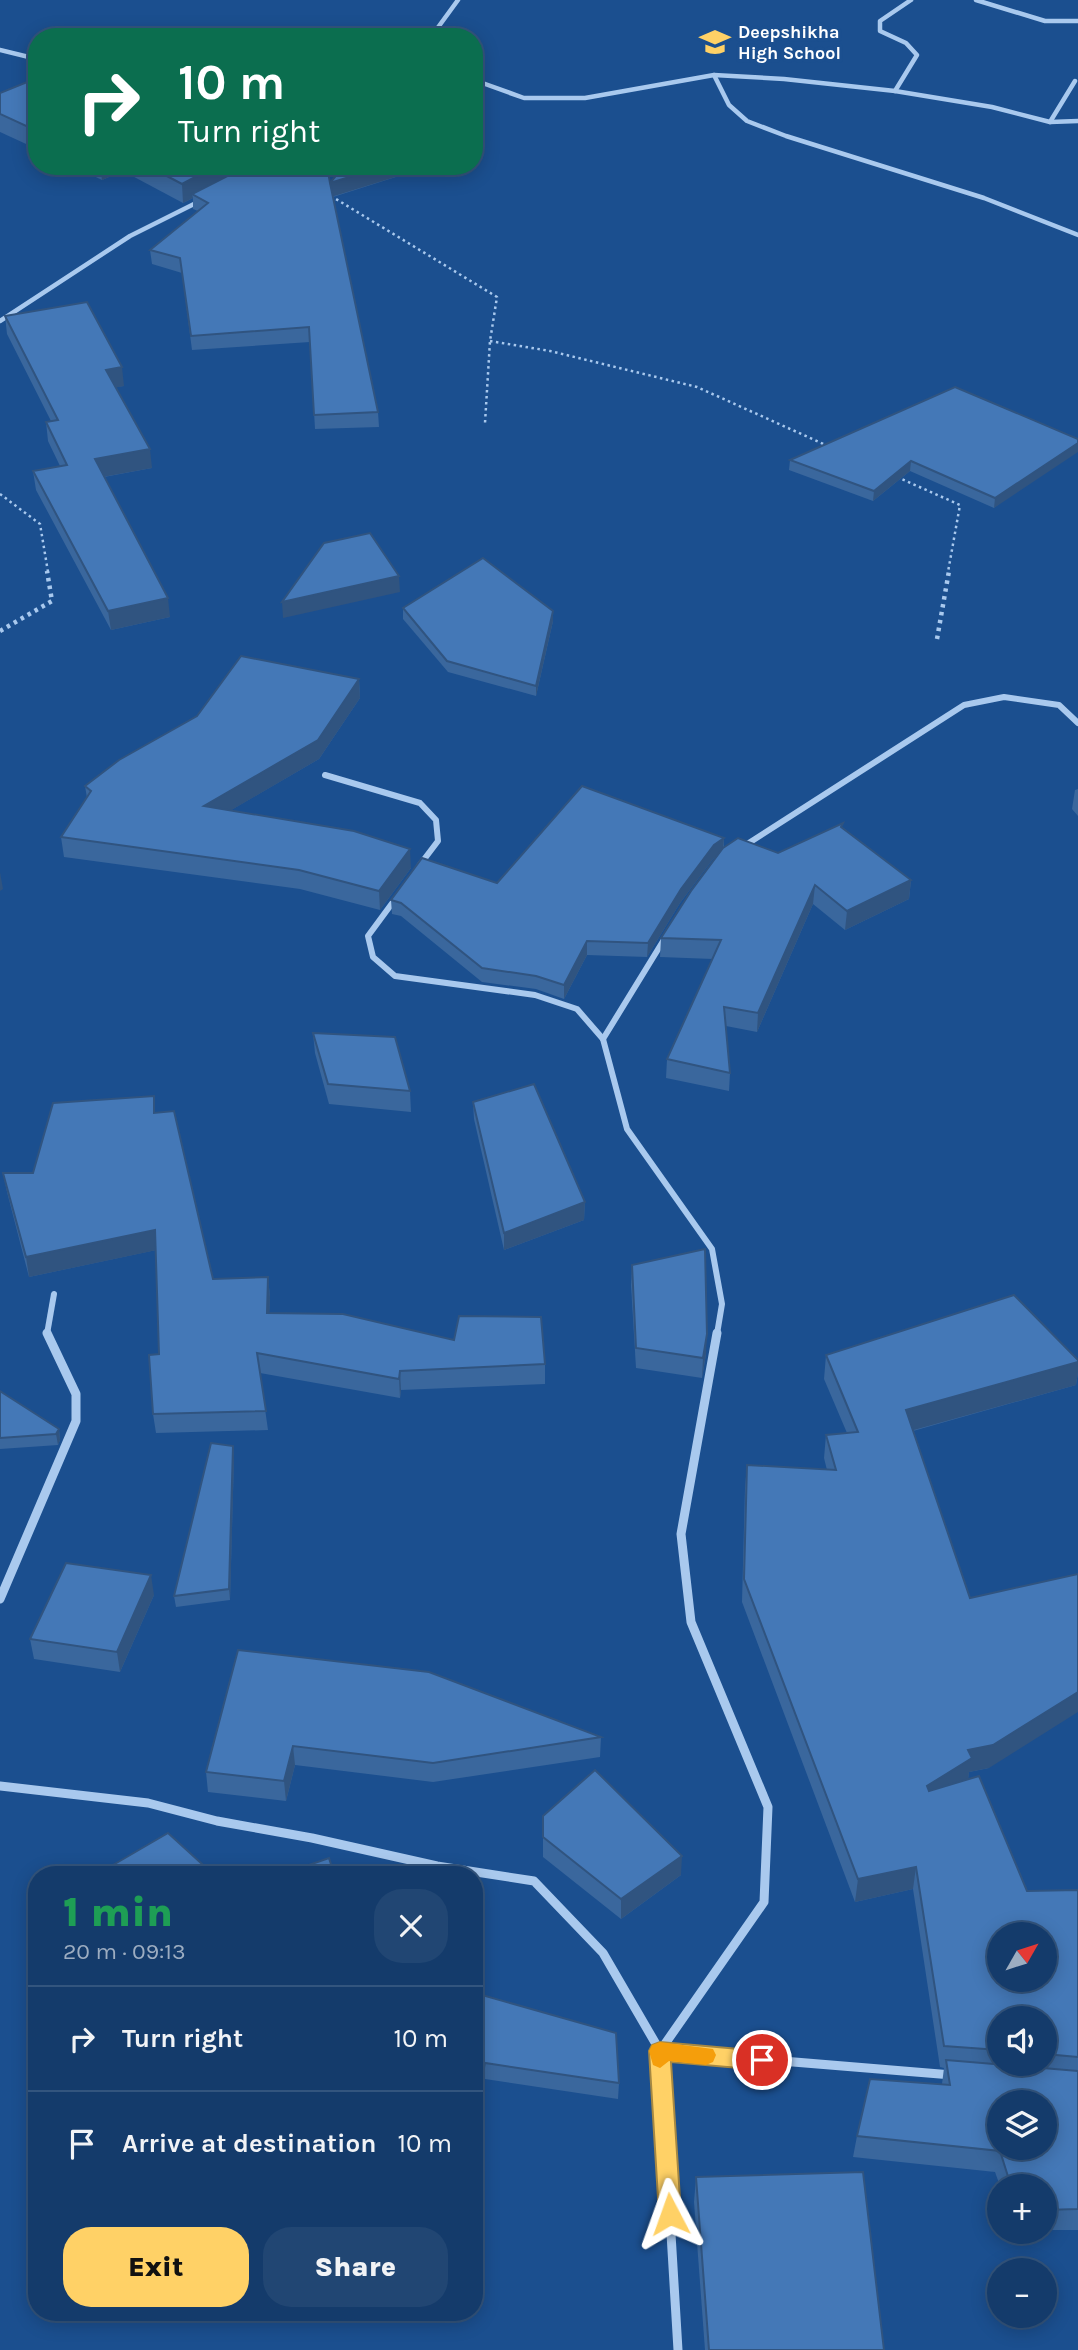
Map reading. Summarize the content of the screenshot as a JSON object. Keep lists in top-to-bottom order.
{
  "places": {
    "school or university": ["Deepshikha High School"]
  },
  "north": "top right",
  "page": {
    "turn": ["10 m", "Turn right"],
    "heading": ["1 min", "20 m · 09:13"],
    "map_buttons": ["+", "−"],
    "list": [
      {
        "name": "Turn right",
        "value": "10 m"
      },
      {
        "name": "Arrive at destination",
        "value": "10 m"
      }
    ],
    "buttons": ["Exit", "Share"]
  }
}
